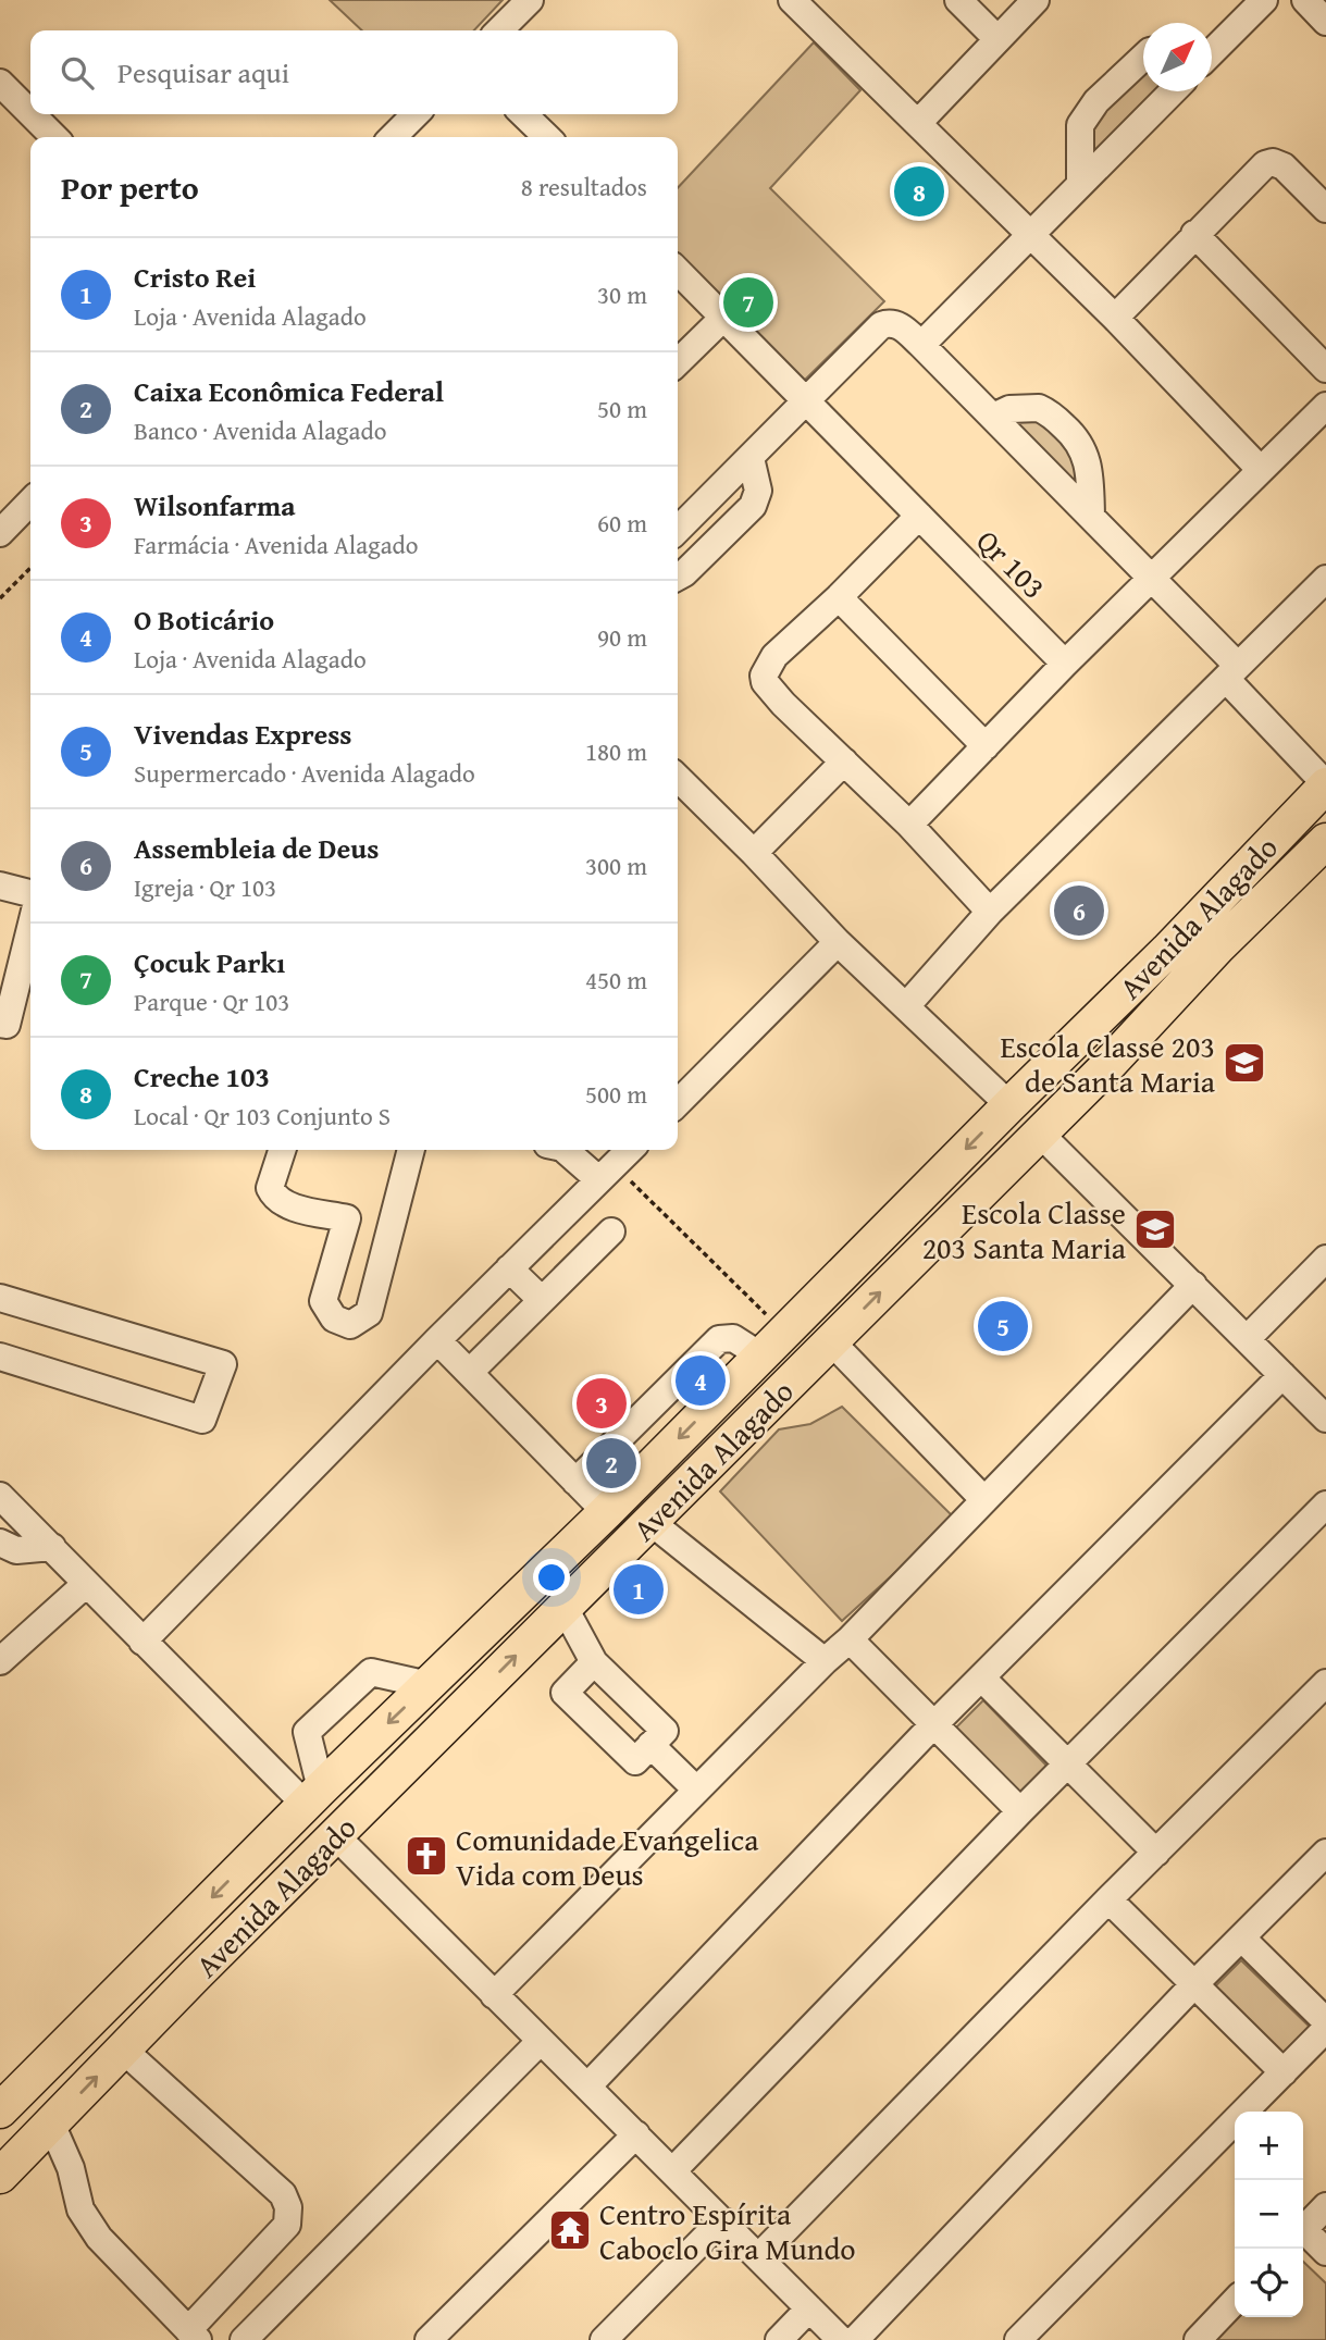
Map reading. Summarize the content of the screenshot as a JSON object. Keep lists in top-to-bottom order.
{
  "streets": {
    "main road": ["Avenida Alagado"],
    "street": ["Qr 103"]
  },
  "places": {
    "school or university": ["Escola Classe 203 de Santa Maria", "Escola Classe 203 Santa Maria"],
    "church": ["Comunidade Evangelica Vida com Deus"],
    "temple": ["Centro Espírita Caboclo Gira Mundo"]
  },
  "north": "top right",
  "page": {
    "search": "Pesquisar aqui",
    "heading": ["Por perto", "8 resultados"],
    "pins": [
      "8",
      "7",
      "6",
      "5",
      "4",
      "3",
      "2",
      "1"
    ],
    "list": [
      {
        "mark": "1",
        "name": "Cristo Rei",
        "note": "Loja · Avenida Alagado",
        "value": "30 m"
      },
      {
        "mark": "2",
        "name": "Caixa Econômica Federal",
        "note": "Banco · Avenida Alagado",
        "value": "50 m"
      },
      {
        "mark": "3",
        "name": "Wilsonfarma",
        "note": "Farmácia · Avenida Alagado",
        "value": "60 m"
      },
      {
        "mark": "4",
        "name": "O Boticário",
        "note": "Loja · Avenida Alagado",
        "value": "90 m"
      },
      {
        "mark": "5",
        "name": "Vivendas Express",
        "note": "Supermercado · Avenida Alagado",
        "value": "180 m"
      },
      {
        "mark": "6",
        "name": "Assembleia de Deus",
        "note": "Igreja · Qr 103",
        "value": "300 m"
      },
      {
        "mark": "7",
        "name": "Çocuk Parkı",
        "note": "Parque · Qr 103",
        "value": "450 m"
      },
      {
        "mark": "8",
        "name": "Creche 103",
        "note": "Local · Qr 103 Conjunto S",
        "value": "500 m"
      }
    ],
    "map_buttons": ["+", "−"]
  }
}
